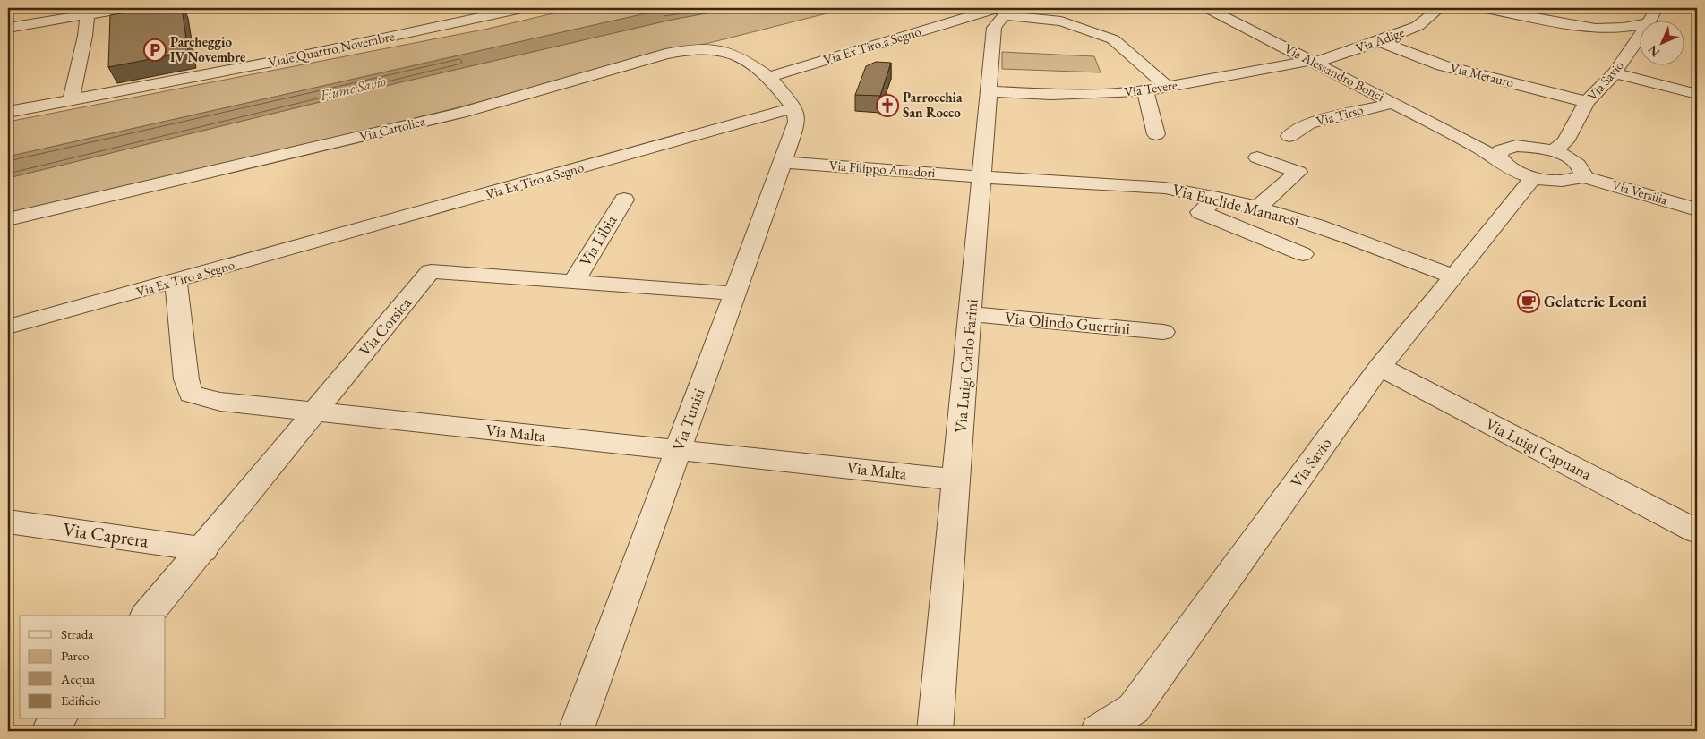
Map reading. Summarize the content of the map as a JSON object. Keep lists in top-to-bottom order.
{
  "streets": {
    "street": [
      "Via Adige",
      "Via Ex Tiro a Segno",
      "Viale Quattro Novembre",
      "Via Alessandro Bonci",
      "Via Metauro",
      "Via Savio",
      "Via Tevere",
      "Via Tirso",
      "Via Cattolica",
      "Via Filippo Amadori",
      "Via Versilia",
      "Via Euclide Manaresi",
      "Via Libia",
      "Via Olindo Guerrini",
      "Via Corsica",
      "Via Luigi Carlo Farini",
      "Via Tunisi",
      "Via Malta",
      "Via Luigi Capuana",
      "Via Caprera"
    ]
  },
  "crossings": [
    ["Via Adige", "Via Alessandro Bonci"],
    ["Via Adige", "Via Metauro"],
    ["Via Adige", "Via Tevere"],
    ["Via Ex Tiro a Segno", "Via Cattolica"],
    ["Via Ex Tiro a Segno", "Via Luigi Carlo Farini"],
    ["Via Ex Tiro a Segno", "Via Tunisi"],
    ["Via Ex Tiro a Segno", "Via Malta"],
    ["Via Alessandro Bonci", "Via Tevere"],
    ["Via Alessandro Bonci", "Via Tirso"],
    ["Via Metauro", "Via Savio"],
    ["Via Savio", "Via Euclide Manaresi"],
    ["Via Savio", "Via Luigi Capuana"],
    ["Via Tevere", "Via Luigi Carlo Farini"],
    ["Via Filippo Amadori", "Via Euclide Manaresi"],
    ["Via Filippo Amadori", "Via Luigi Carlo Farini"],
    ["Via Filippo Amadori", "Via Tunisi"],
    ["Via Euclide Manaresi", "Via Luigi Carlo Farini"],
    ["Via Libia", "Via Corsica"],
    ["Via Olindo Guerrini", "Via Luigi Carlo Farini"],
    ["Via Corsica", "Via Tunisi"],
    ["Via Corsica", "Via Malta"],
    ["Via Corsica", "Via Caprera"],
    ["Via Luigi Carlo Farini", "Via Malta"],
    ["Via Tunisi", "Via Malta"]
  ],
  "water": ["Fiume Savio"],
  "places": {
    "parking": ["Parcheggio IV Novembre"],
    "church": ["Parrocchia San Rocco"],
    "cafe": ["Gelaterie Leoni"]
  },
  "legend": [
    "Strada",
    "Parco",
    "Acqua",
    "Edificio"
  ],
  "north": "bottom left"
}
